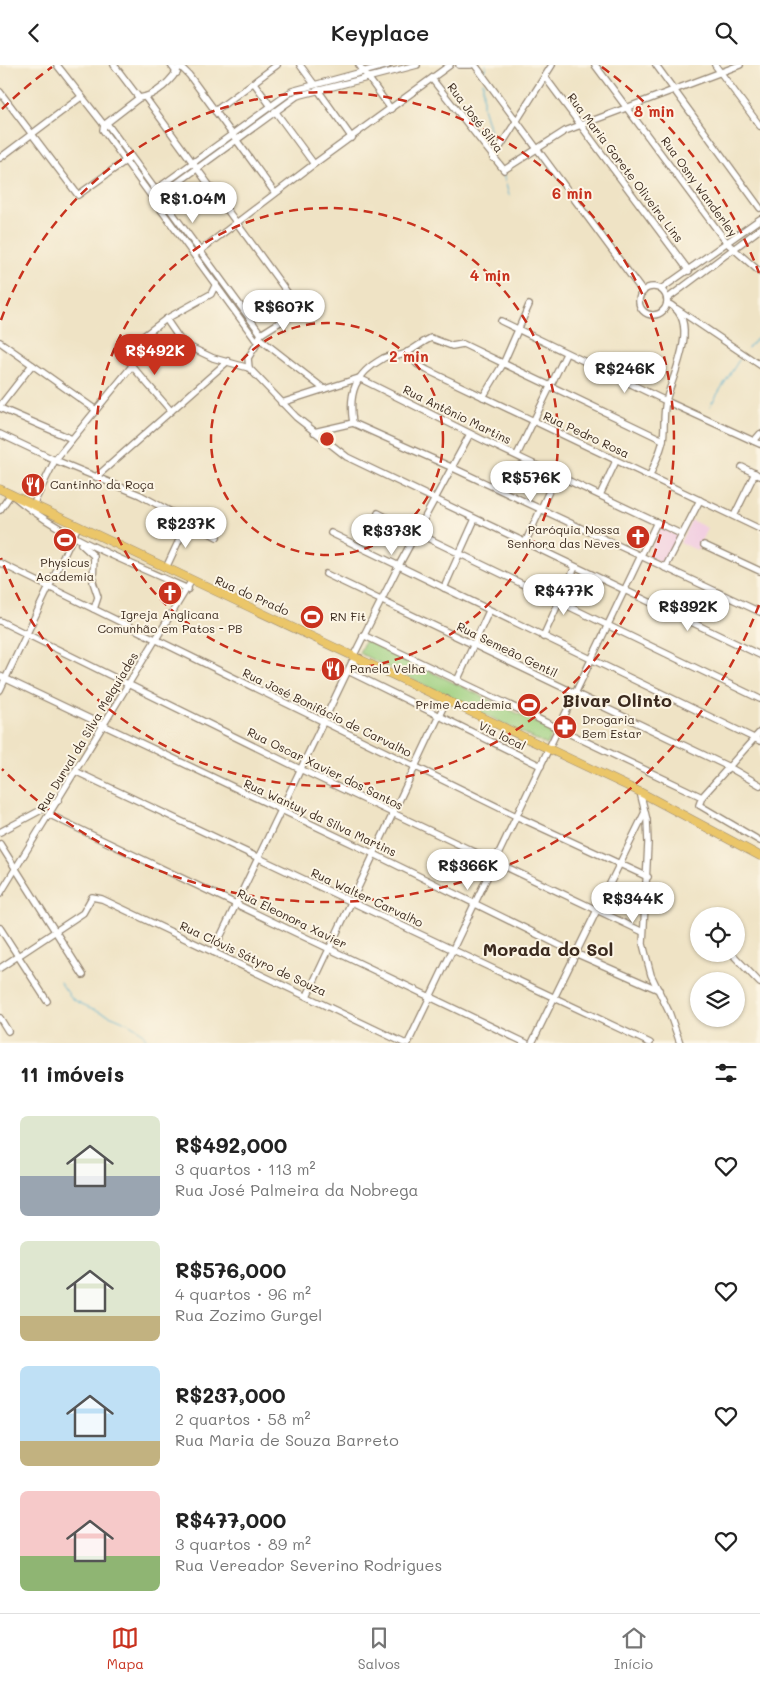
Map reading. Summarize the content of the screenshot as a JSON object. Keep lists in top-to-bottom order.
{
  "streets": {
    "main road": ["Rua do Prado"],
    "street": [
      "Rua José Silva",
      "Rua Maria Gorete Oliveira Lins",
      "Rua Osny Wanderley",
      "Rua Antônio Martins",
      "Rua Pedro Rosa",
      "Rua Semeão Gentil",
      "Rua José Bonifácio de Carvalho",
      "Rua Durval da Silva Melquíades",
      "Via local",
      "Rua Oscar Xavier dos Santos",
      "Rua Wantuy da Silva Martins",
      "Rua Walter Carvalho",
      "Rua Eleonora Xavier",
      "Rua Clóvis Sátyro de Souza"
    ]
  },
  "crossings": [
    ["Rua do Prado", "Rua Durval da Silva Melquíades"],
    ["Rua José Bonifácio de Carvalho", "Rua Durval da Silva Melquíades"],
    ["Rua Durval da Silva Melquíades", "Rua Oscar Xavier dos Santos"],
    ["Rua Durval da Silva Melquíades", "Rua Wantuy da Silva Martins"],
    ["Rua Durval da Silva Melquíades", "Rua Walter Carvalho"],
    ["Rua Durval da Silva Melquíades", "Rua Eleonora Xavier"]
  ],
  "districts": ["Bivar Olinto", "Morada do Sol"],
  "places": {
    "restaurant": ["Cantinho da Roça", "Panela Velha"],
    "church": ["Paróquia Nossa Senhora das Neves", "Igreja Anglicana Comunhão em Patos - PB"],
    "sports": ["Physicus Academia", "RN Fit", "Prime Academia"],
    "pharmacy": ["Drogaria Bem Estar"]
  },
  "page": {
    "header": "Keyplace",
    "price": [
      "R$1.04M",
      "R$607K",
      "R$492K",
      "R$246K",
      "R$576K",
      "R$237K",
      "R$373K",
      "R$477K",
      "R$392K",
      "R$366K",
      "R$344K"
    ],
    "heading": "11 imóveis",
    "list": [
      {
        "name": "R$492,000",
        "note": "3 quartos · 113 m² · Rua José Palmeira da Nobrega"
      },
      {
        "name": "R$576,000",
        "note": "4 quartos · 96 m² · Rua Zozimo Gurgel"
      },
      {
        "name": "R$237,000",
        "note": "2 quartos · 58 m² · Rua Maria de Souza Barreto"
      },
      {
        "name": "R$477,000",
        "note": "3 quartos · 89 m² · Rua Vereador Severino Rodrigues"
      }
    ],
    "tabs": ["Mapa", "Salvos", "Início"]
  },
  "rings": [
    "8 min",
    "6 min",
    "4 min",
    "2 min"
  ]
}
